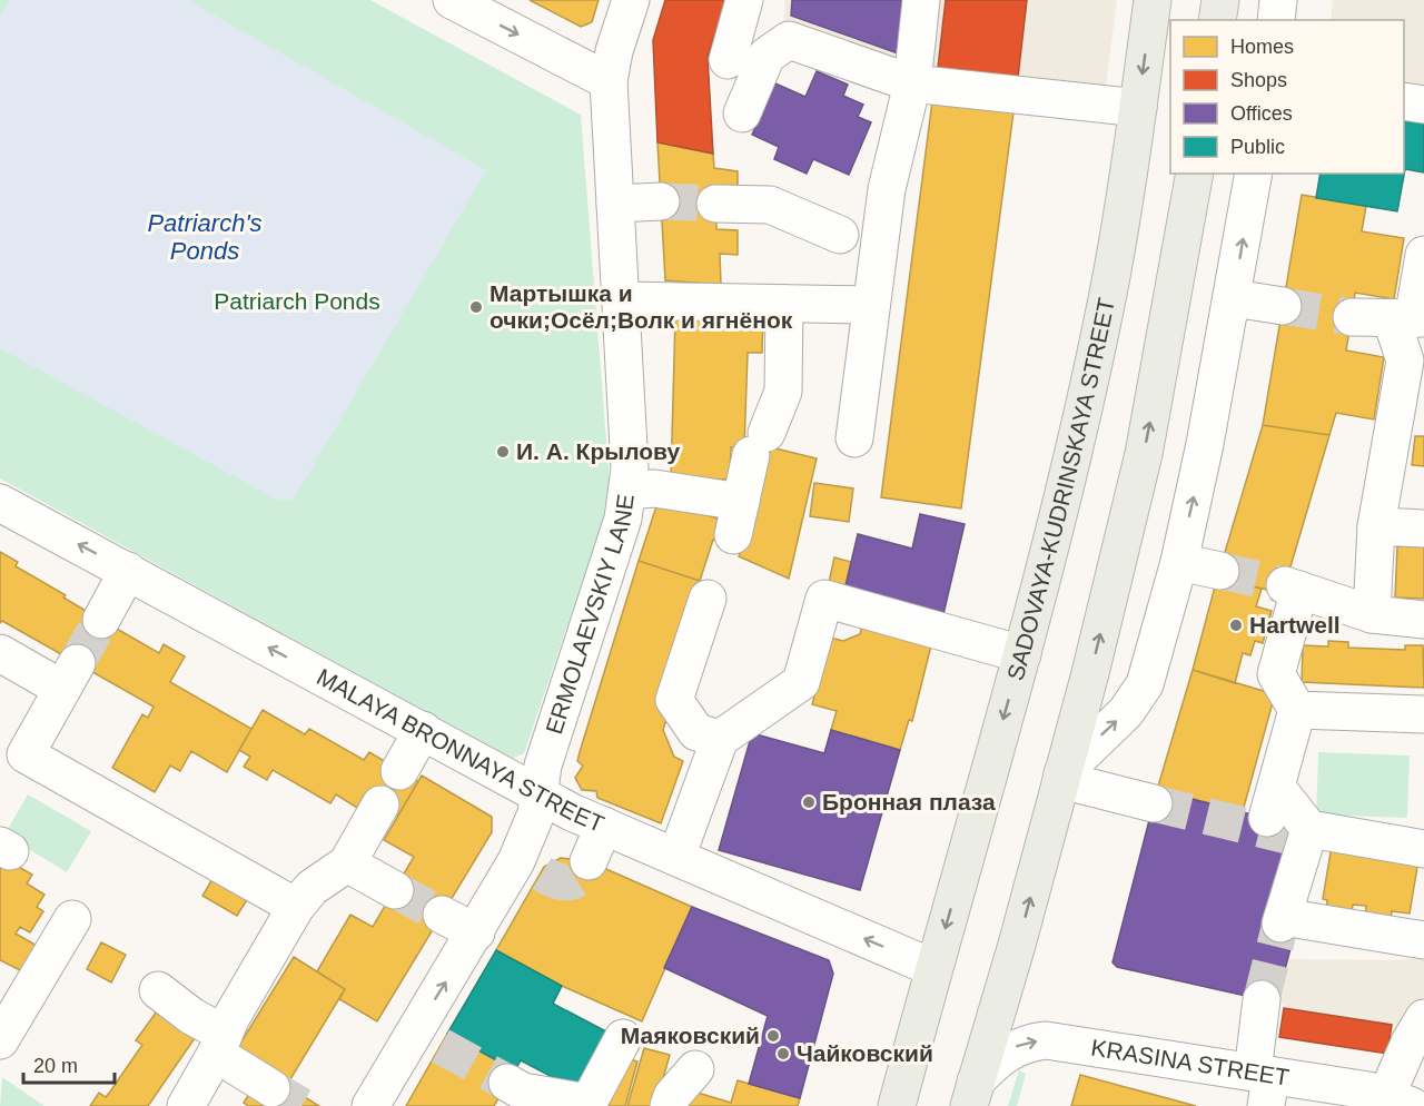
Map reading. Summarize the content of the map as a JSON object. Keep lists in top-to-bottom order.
{
  "streets": {
    "main road": ["SADOVAYA-KUDRINSKAYA STREET"],
    "street": ["ERMOLAEVSKIY LANE", "MALAYA BRONNAYA STREET", "KRASINA STREET"]
  },
  "crossings": [
    ["SADOVAYA-KUDRINSKAYA STREET", "MALAYA BRONNAYA STREET"],
    ["ERMOLAEVSKIY LANE", "MALAYA BRONNAYA STREET"]
  ],
  "one_way": ["MALAYA BRONNAYA STREET"],
  "water": ["Patriarch's Ponds"],
  "parks": ["Patriarch Ponds"],
  "places": [
    "Мартышка и очки;Осёл;Волк и ягнёнок",
    "И. А. Крылову",
    "Hartwell",
    "Бронная плаза",
    "Маяковский",
    "Чайковский"
  ],
  "legend": [
    "Homes",
    "Shops",
    "Offices",
    "Public"
  ],
  "scale_bar": "20 m"
}
